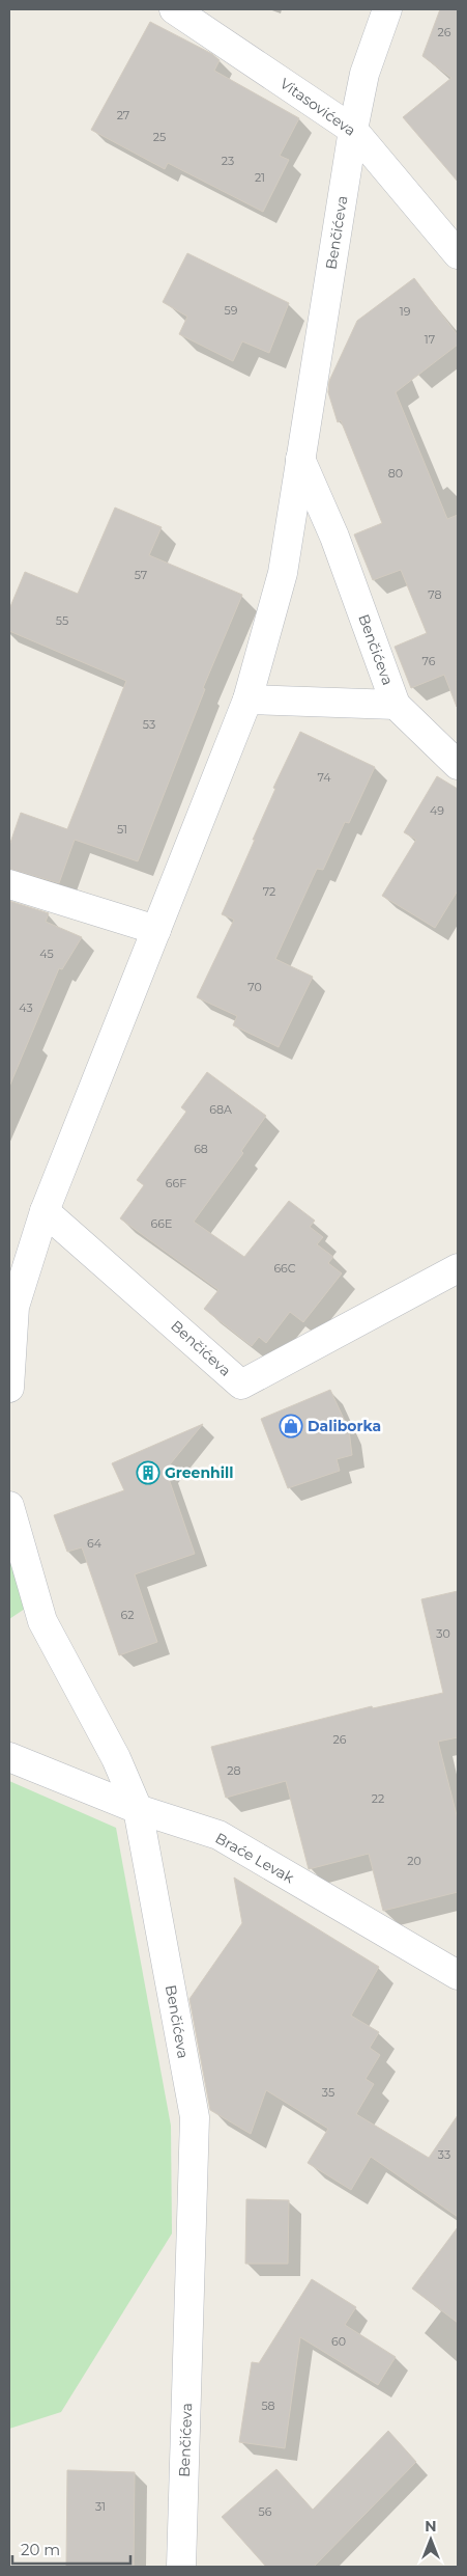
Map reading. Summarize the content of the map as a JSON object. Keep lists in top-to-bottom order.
{
  "streets": {
    "street": ["Vitasovićeva", "Benčićeva", "Braće Levak"]
  },
  "crossings": [
    ["Vitasovićeva", "Benčićeva"],
    ["Benčićeva", "Braće Levak"]
  ],
  "places": {
    "shop": ["Daliborka"],
    "building": ["Greenhill"]
  },
  "house_numbers": [
    "26",
    "27",
    "25",
    "23",
    "21",
    "59",
    "19",
    "17",
    "80",
    "57",
    "78",
    "55",
    "76",
    "53",
    "74",
    "49",
    "51",
    "72",
    "45",
    "70",
    "43",
    "68A",
    "68",
    "66F",
    "66E",
    "66C",
    "64",
    "62",
    "30",
    "26",
    "28",
    "22",
    "20",
    "35",
    "33",
    "60",
    "58",
    "31",
    "56"
  ],
  "scale_bar": "20 m",
  "north": "top"
}
